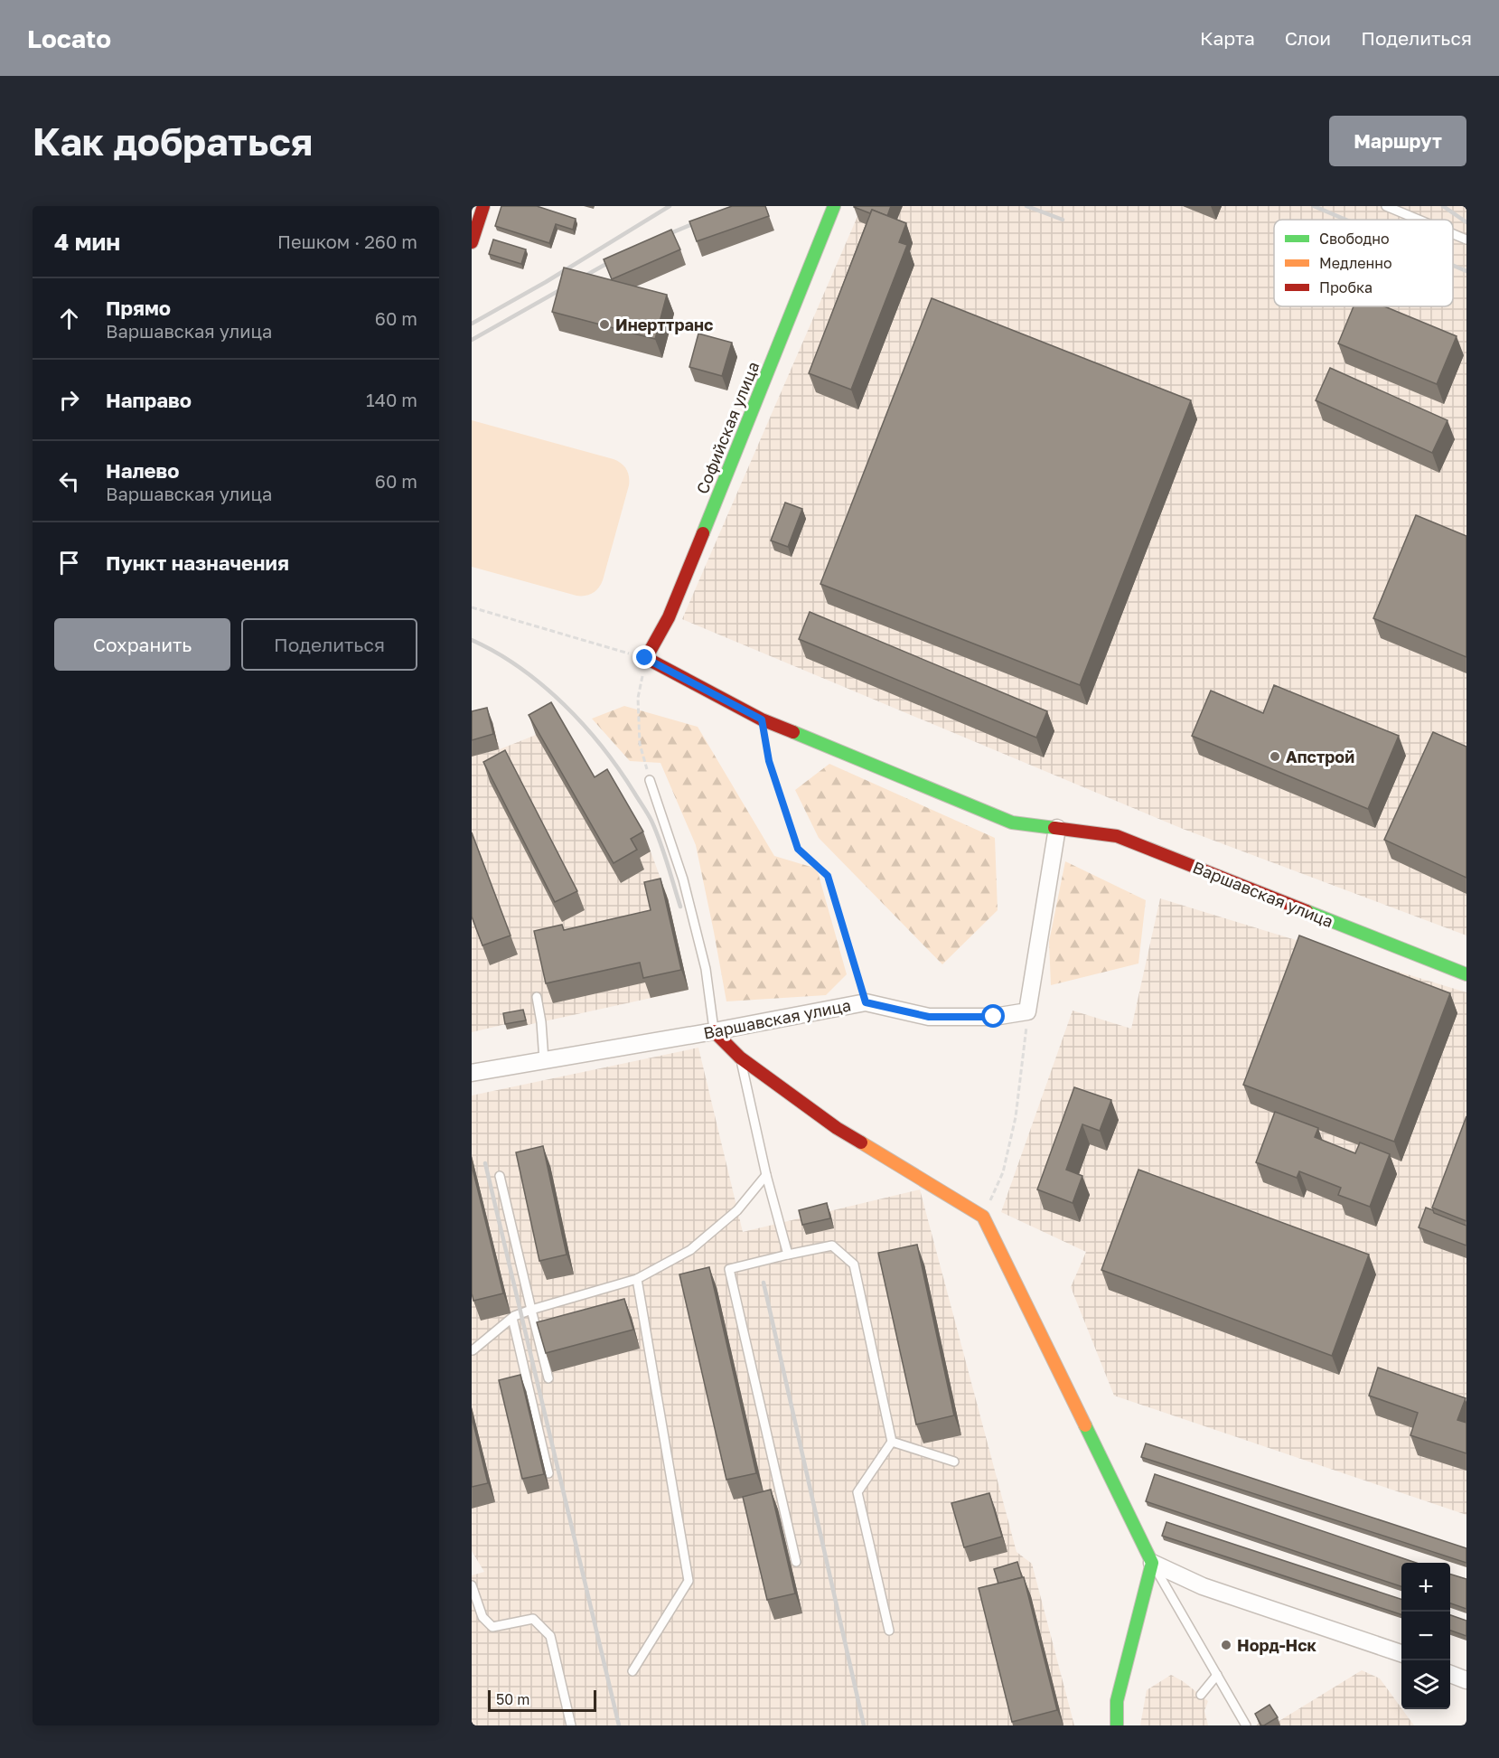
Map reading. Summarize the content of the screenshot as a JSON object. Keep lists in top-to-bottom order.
{
  "streets": {
    "street": ["Софийская улица", "Варшавская улица"]
  },
  "crossings": [
    ["Софийская улица", "Варшавская улица"]
  ],
  "places": ["Инерттранс", "Апстрой", "Норд-Нск"],
  "legend": ["Свободно", "Медленно", "Пробка"],
  "scale_bar": "50 m",
  "page": {
    "header": "Locato",
    "nav": ["Карта", "Слои", "Поделиться"],
    "buttons": [
      "Маршрут",
      ["Сохранить", "Поделиться"]
    ],
    "title": "Как добраться",
    "heading": ["4 мин", "Пешком · 260 m"],
    "list": [
      ["Прямо", "Варшавская улица", "60 m"],
      ["Направо", "140 m"],
      ["Налево", "Варшавская улица", "60 m"],
      "Пункт назначения"
    ],
    "map_buttons": ["+", "−"],
    "scale": "50 m"
  }
}
